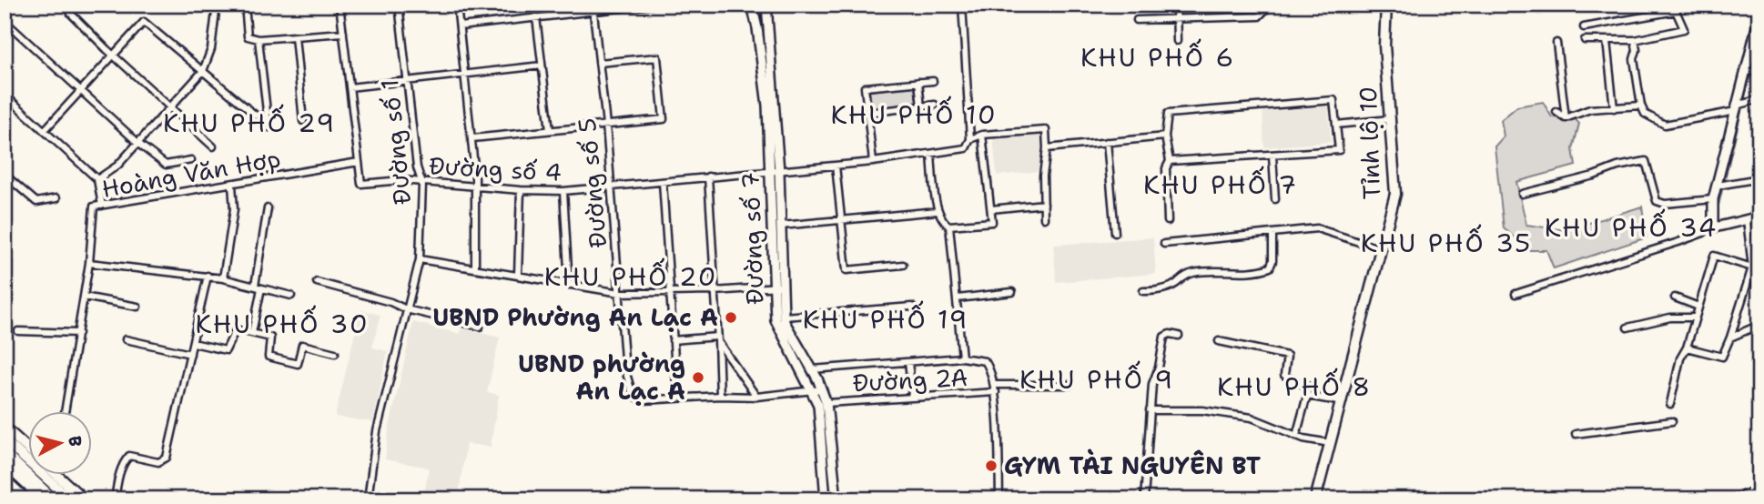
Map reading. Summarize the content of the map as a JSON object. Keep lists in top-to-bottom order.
{
  "streets": {
    "main road": ["Tỉnh lộ 10", "Đường số 7"],
    "street": [
      "Đường số 1",
      "Đường số 4",
      "Hoàng Văn Hợp",
      "Đường số 5",
      "Đường 2A"
    ]
  },
  "crossings": [
    ["Đường số 1", "Đường số 4"],
    ["Đường số 4", "Hoàng Văn Hợp"],
    ["Đường số 4", "Đường số 5"],
    ["Đường số 4", "Đường số 7"],
    ["Đường số 5", "Đường số 7"],
    ["Đường số 7", "Đường 2A"]
  ],
  "districts": [
    "KHU PHỐ 6",
    "KHU PHỐ 10",
    "KHU PHỐ 29",
    "KHU PHỐ 7",
    "KHU PHỐ 34",
    "KHU PHỐ 35",
    "KHU PHỐ 20",
    "KHU PHỐ 19",
    "KHU PHỐ 30",
    "KHU PHỐ 9",
    "KHU PHỐ 8"
  ],
  "places": ["UBND Phường An Lạc A", "UBND phường An Lạc A", "GYM TÀI NGUYÊN BT"],
  "north": "right"
}
